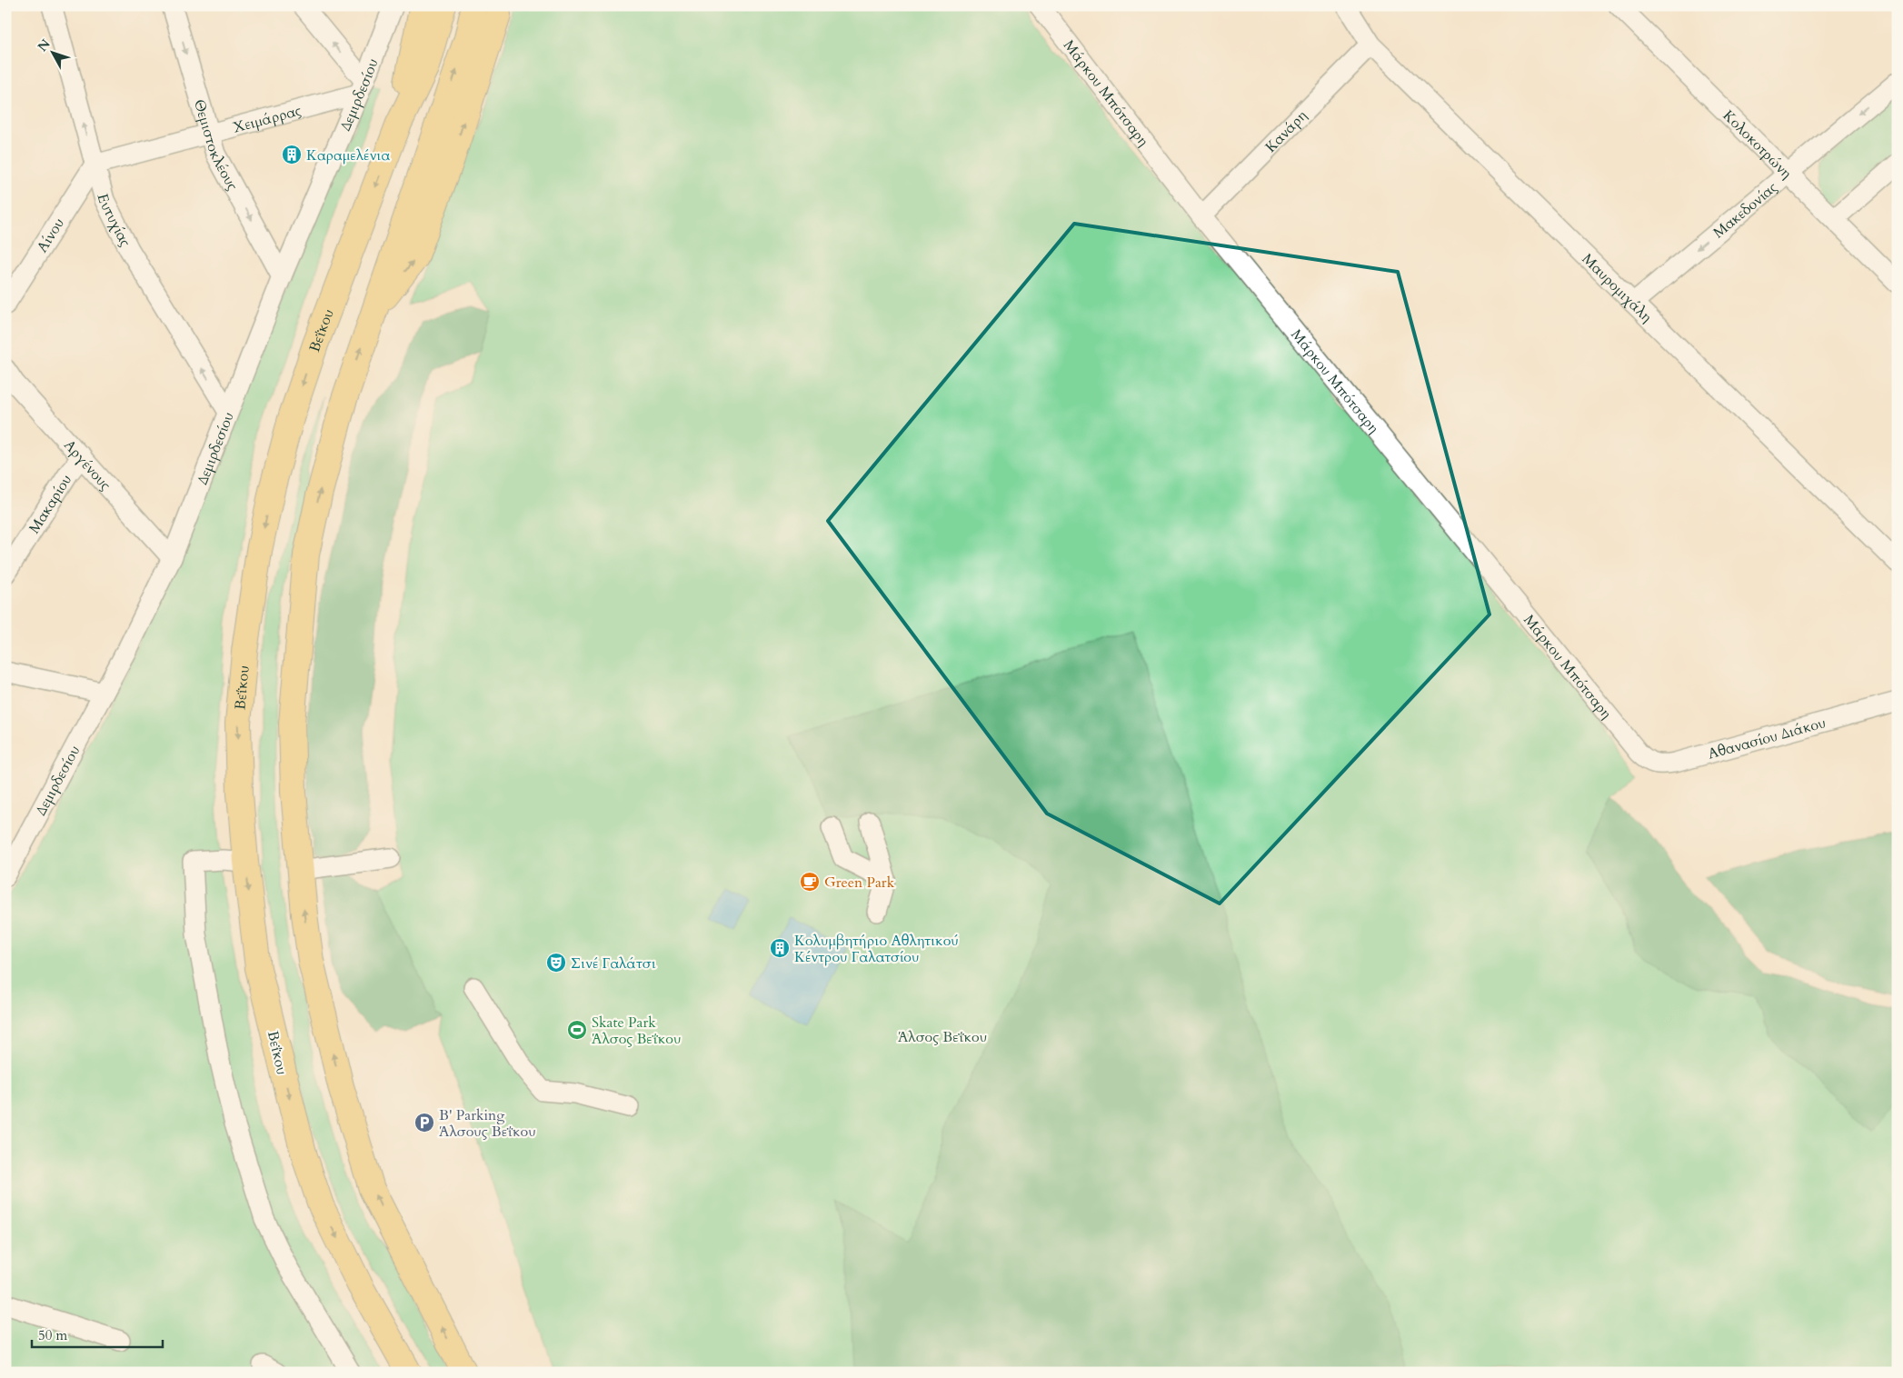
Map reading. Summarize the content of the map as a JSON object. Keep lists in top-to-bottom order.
{
  "streets": {
    "main road": ["Βεΐκου"],
    "street": [
      "Μάρκου Μπότσαρη",
      "Δεμιρδεσίου",
      "Χειμάρρας",
      "Κανάρη",
      "Κολοκοτρώνη",
      "Θεμιστοκλέους",
      "Μακεδονίας",
      "Ευτυχίας",
      "Αίνου",
      "Μαυρομιχάλη",
      "Αργένους",
      "Μακαρίου",
      "Αθανασίου Διάκου"
    ]
  },
  "crossings": [
    ["Μάρκου Μπότσαρη", "Κανάρη"],
    ["Μάρκου Μπότσαρη", "Αθανασίου Διάκου"],
    ["Δεμιρδεσίου", "Χειμάρρας"],
    ["Δεμιρδεσίου", "Θεμιστοκλέους"],
    ["Δεμιρδεσίου", "Ευτυχίας"],
    ["Δεμιρδεσίου", "Αργένους"],
    ["Χειμάρρας", "Θεμιστοκλέους"],
    ["Χειμάρρας", "Ευτυχίας"],
    ["Χειμάρρας", "Αίνου"],
    ["Κανάρη", "Μαυρομιχάλη"],
    ["Κολοκοτρώνη", "Μακεδονίας"],
    ["Μακεδονίας", "Μαυρομιχάλη"],
    ["Ευτυχίας", "Αίνου"],
    ["Αργένους", "Μακαρίου"]
  ],
  "one_way": ["Μακεδονίας", "Ευτυχίας"],
  "parks": ["Άλσος Βεΐκου"],
  "places": {
    "building": ["Καραμελένια", "Κολυμβητήριο Αθλητικού Κέντρου Γαλατσίου"],
    "cafe": ["Green Park"],
    "theatre": ["Σινέ Γαλάτσι"],
    "sports": ["Skate Park Άλσος Βεΐκου"],
    "parking": ["Β' Parking Άλσους Βεΐκου"]
  },
  "scale_bar": "50 m",
  "north": "top left"
}
